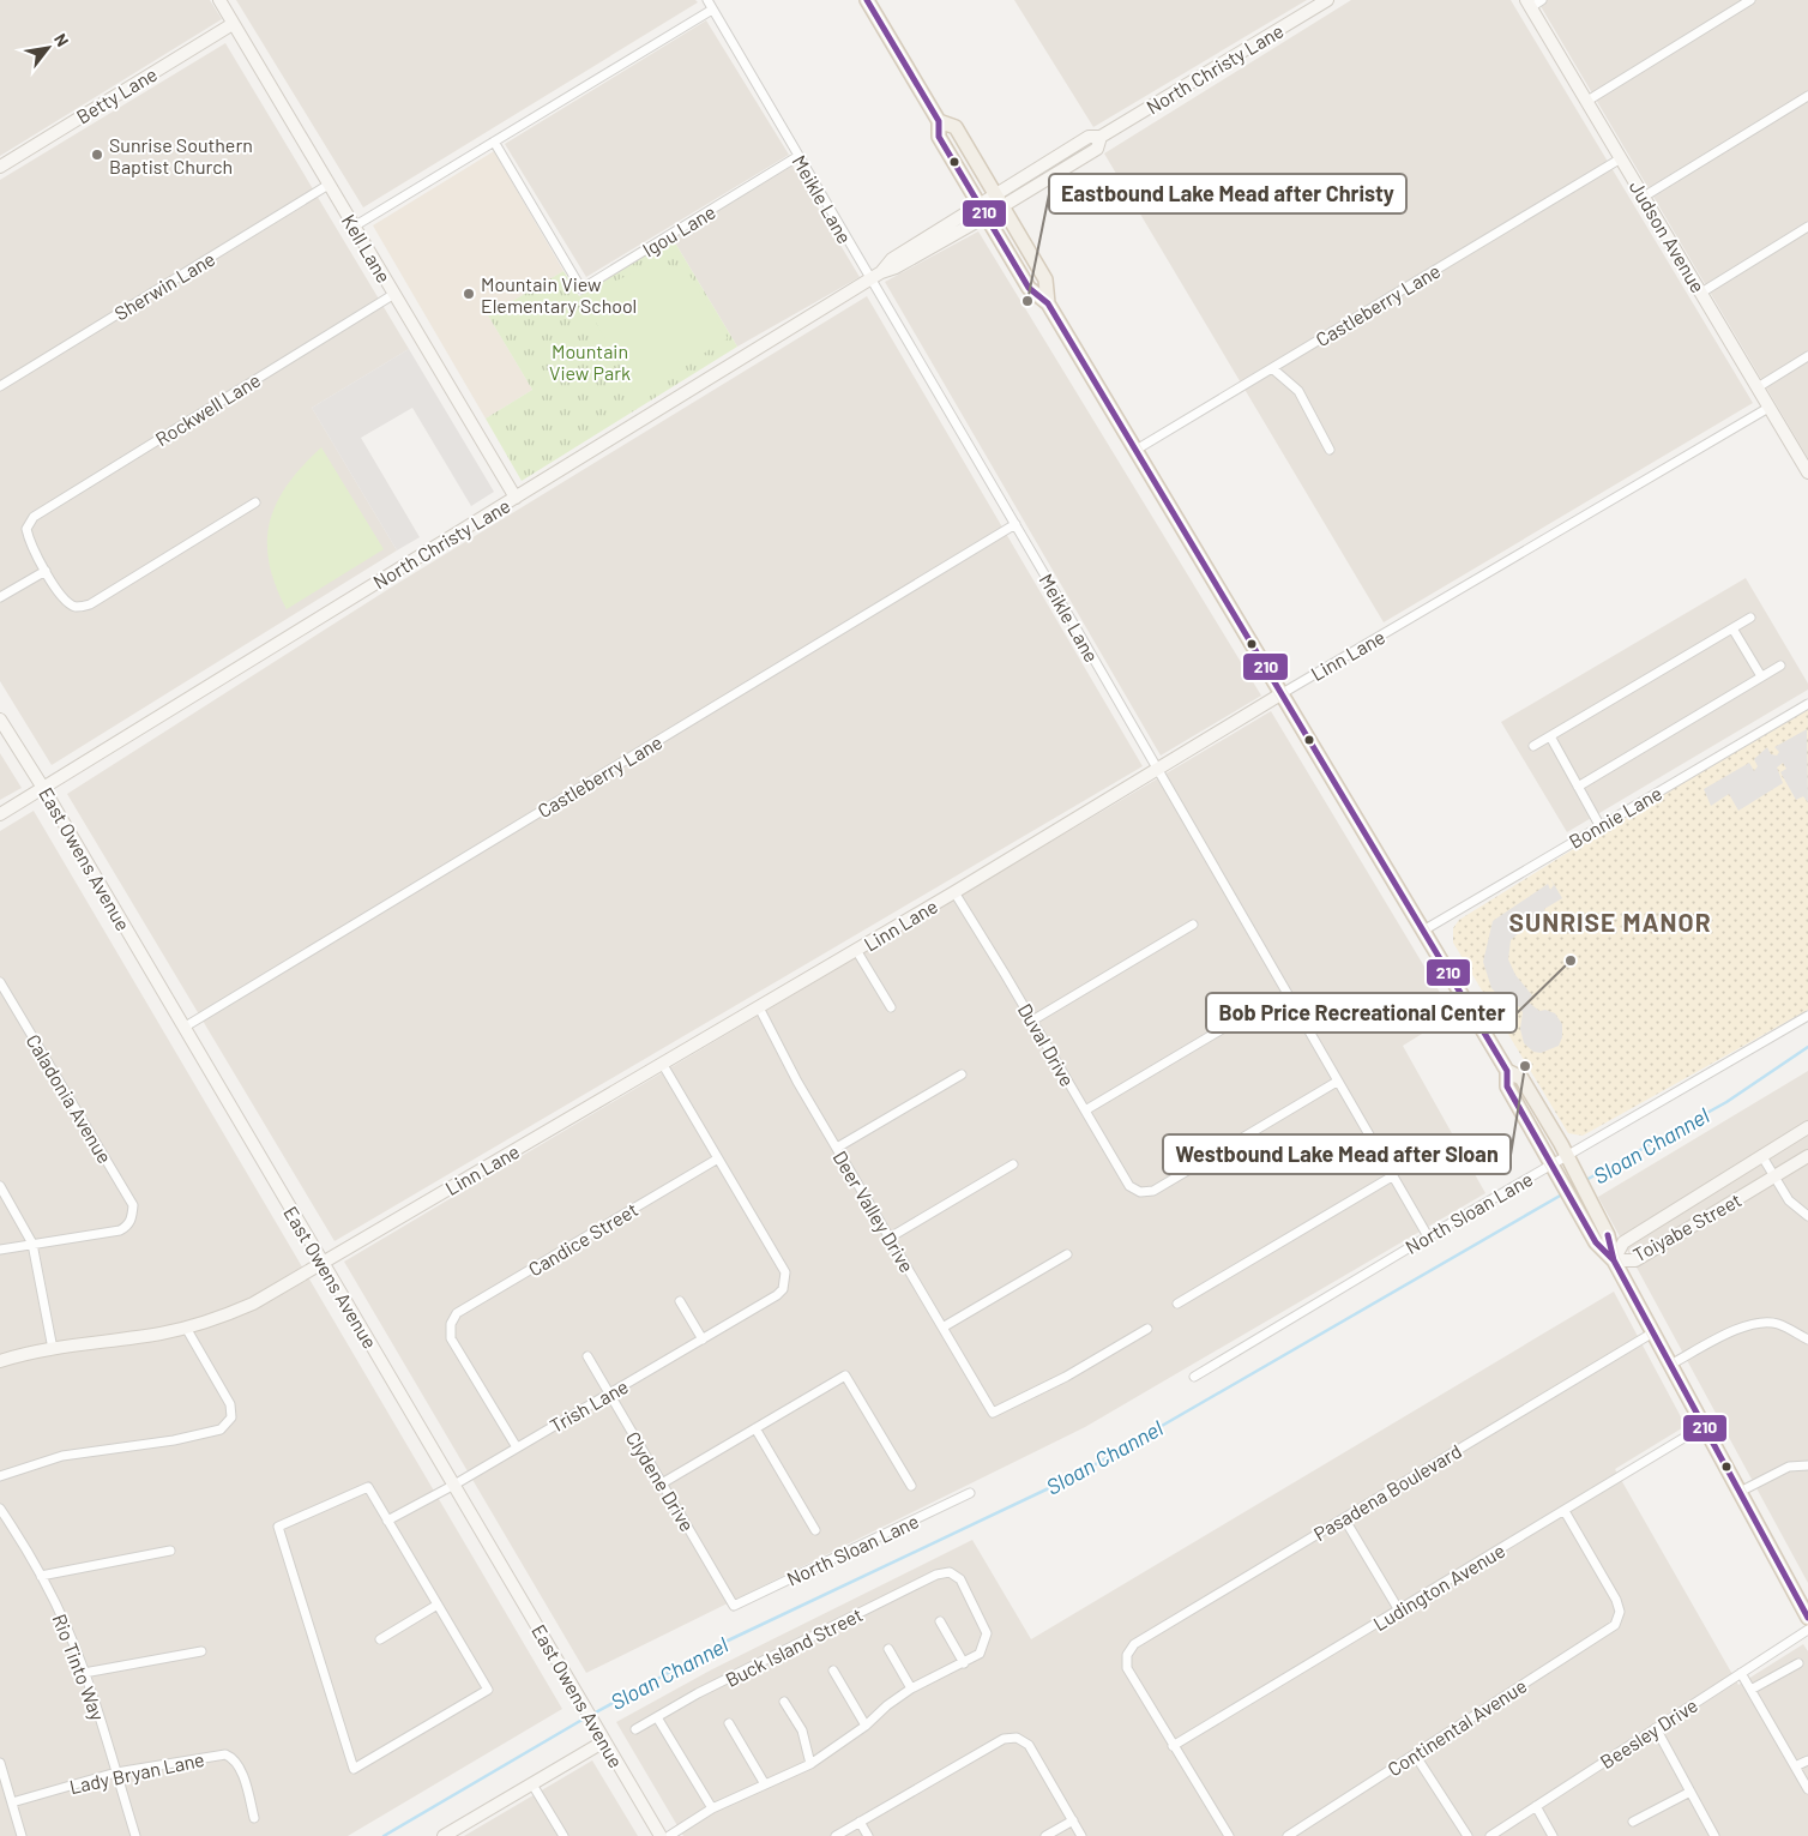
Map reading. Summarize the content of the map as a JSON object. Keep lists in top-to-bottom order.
{
  "streets": {
    "street": [
      "North Christy Lane",
      "Betty Lane",
      "Meikle Lane",
      "Igou Lane",
      "Judson Avenue",
      "Kell Lane",
      "Sherwin Lane",
      "Castleberry Lane",
      "Rockwell Lane",
      "Linn Lane",
      "Bonnie Lane",
      "East Owens Avenue",
      "Duval Drive",
      "Caladonia Avenue",
      "Deer Valley Drive",
      "North Sloan Lane",
      "Toiyabe Street",
      "Candice Street",
      "Trish Lane",
      "Clydene Drive",
      "Pasadena Boulevard",
      "Ludington Avenue",
      "Buck Island Street",
      "Rio Tinto Way",
      "Continental Avenue",
      "Beesley Drive",
      "Lady Bryan Lane"
    ]
  },
  "crossings": [
    ["North Christy Lane", "Meikle Lane"],
    ["North Christy Lane", "Kell Lane"],
    ["North Christy Lane", "East Owens Avenue"],
    ["Betty Lane", "Kell Lane"],
    ["Meikle Lane", "Igou Lane"],
    ["Meikle Lane", "Castleberry Lane"],
    ["Meikle Lane", "Linn Lane"],
    ["Meikle Lane", "Duval Drive"],
    ["Meikle Lane", "North Sloan Lane"],
    ["Judson Avenue", "Castleberry Lane"],
    ["Judson Avenue", "Linn Lane"],
    ["Kell Lane", "Sherwin Lane"],
    ["Kell Lane", "Rockwell Lane"],
    ["Castleberry Lane", "East Owens Avenue"],
    ["Linn Lane", "East Owens Avenue"],
    ["Linn Lane", "Duval Drive"],
    ["Linn Lane", "Deer Valley Drive"],
    ["East Owens Avenue", "Trish Lane"],
    ["North Sloan Lane", "Clydene Drive"],
    ["Candice Street", "Trish Lane"],
    ["Trish Lane", "Clydene Drive"],
    ["Pasadena Boulevard", "Ludington Avenue"],
    ["Ludington Avenue", "Continental Avenue"],
    ["Rio Tinto Way", "Lady Bryan Lane"]
  ],
  "districts": ["SUNRISE MANOR"],
  "water": ["Sloan Channel"],
  "parks": ["Mountain View Park"],
  "places": [
    "Sunrise Southern Baptist Church",
    "Mountain View Elementary School",
    "Eastbound Lake Mead after Christy",
    "Bob Price Recreational Center",
    "Westbound Lake Mead after Sloan"
  ],
  "lines": ["transit line 210"],
  "north": "top right"
}
